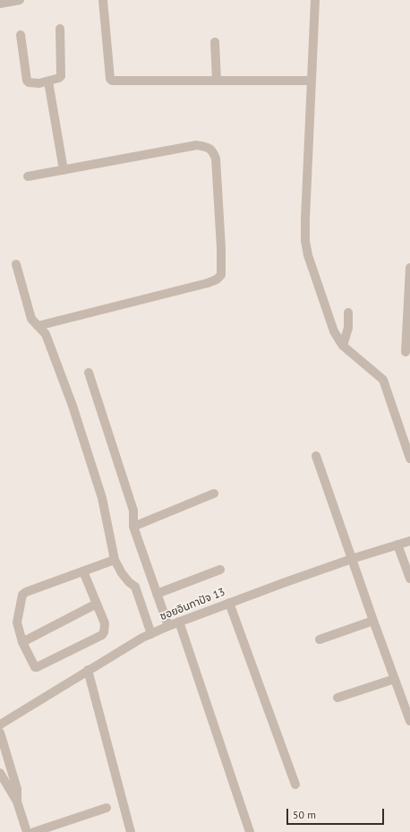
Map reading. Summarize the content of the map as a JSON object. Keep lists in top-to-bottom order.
{
  "streets": {
    "street": ["ซอยอินทาปัจ 13"]
  },
  "scale_bar": "50 m"
}
